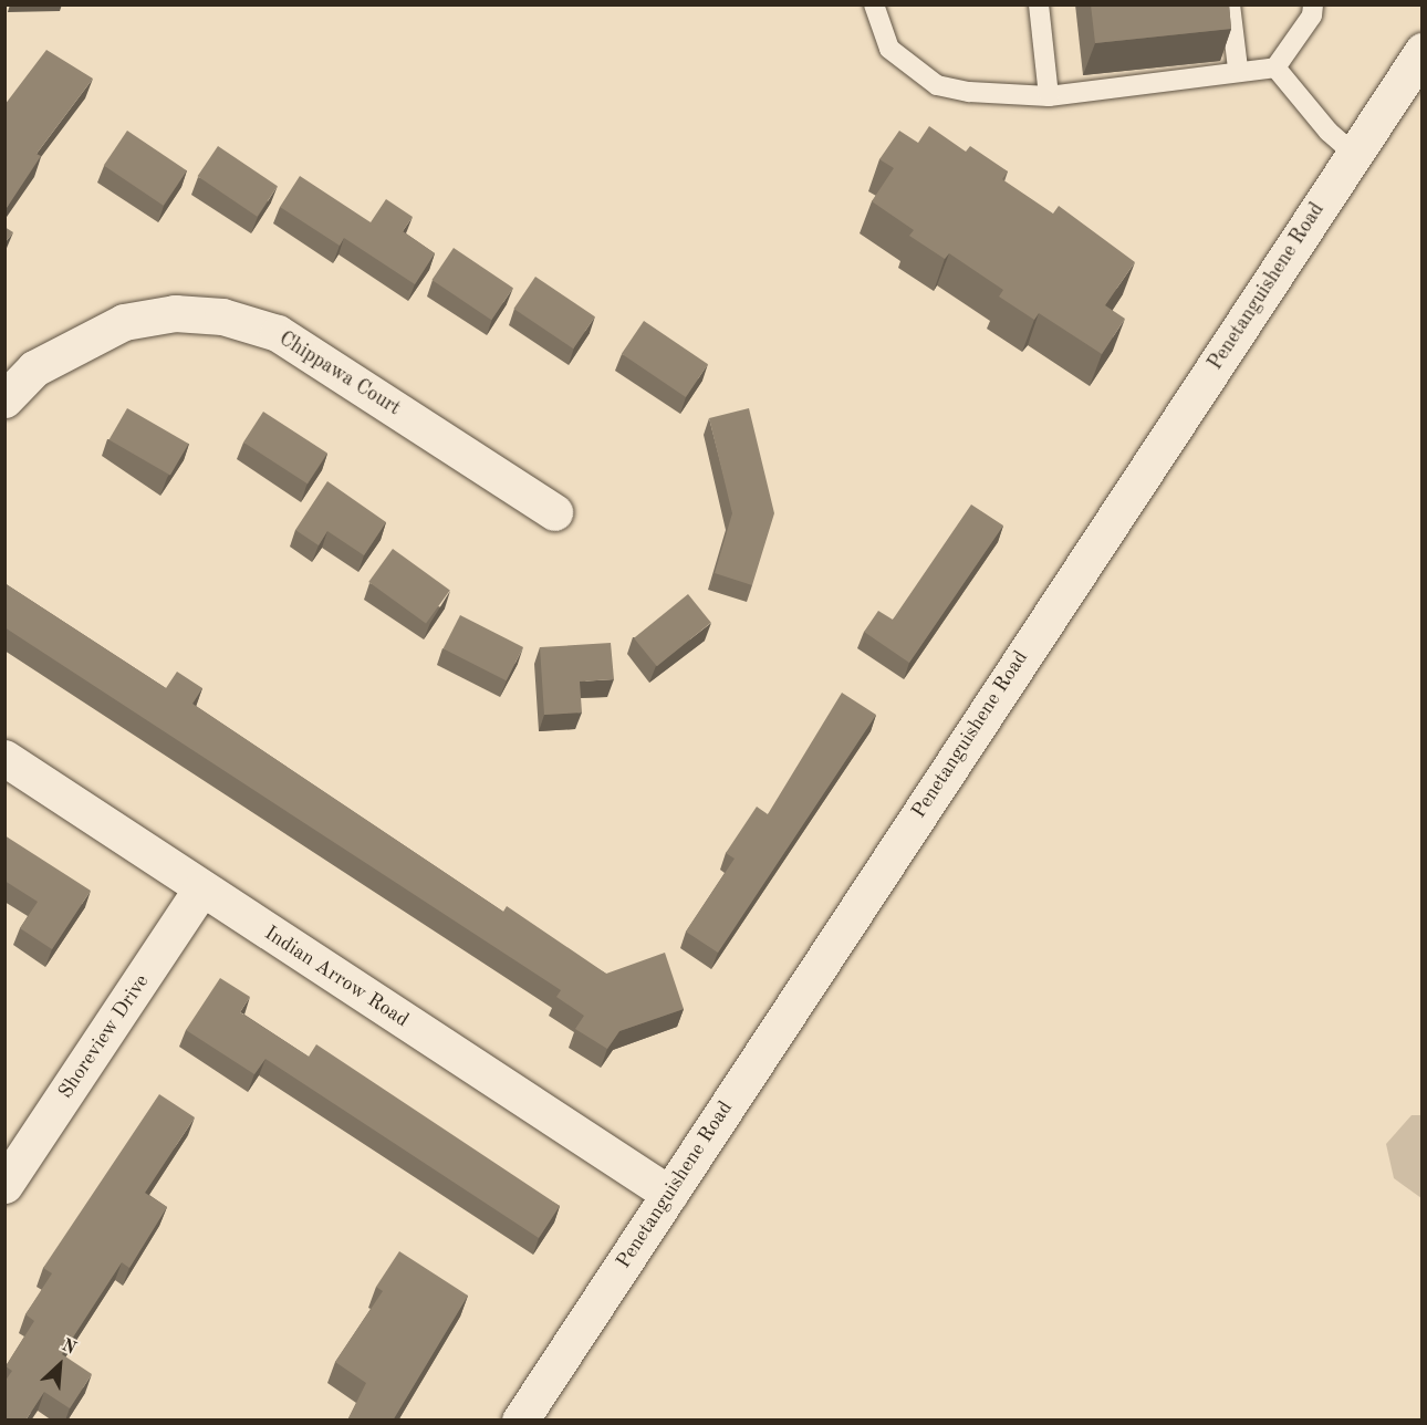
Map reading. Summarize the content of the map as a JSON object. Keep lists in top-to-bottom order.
{
  "streets": {
    "street": [
      "Penetanguishene Road",
      "Chippawa Court",
      "Indian Arrow Road",
      "Shoreview Drive"
    ]
  },
  "crossings": [
    ["Penetanguishene Road", "Indian Arrow Road"],
    ["Indian Arrow Road", "Shoreview Drive"]
  ],
  "north": "top right"
}
